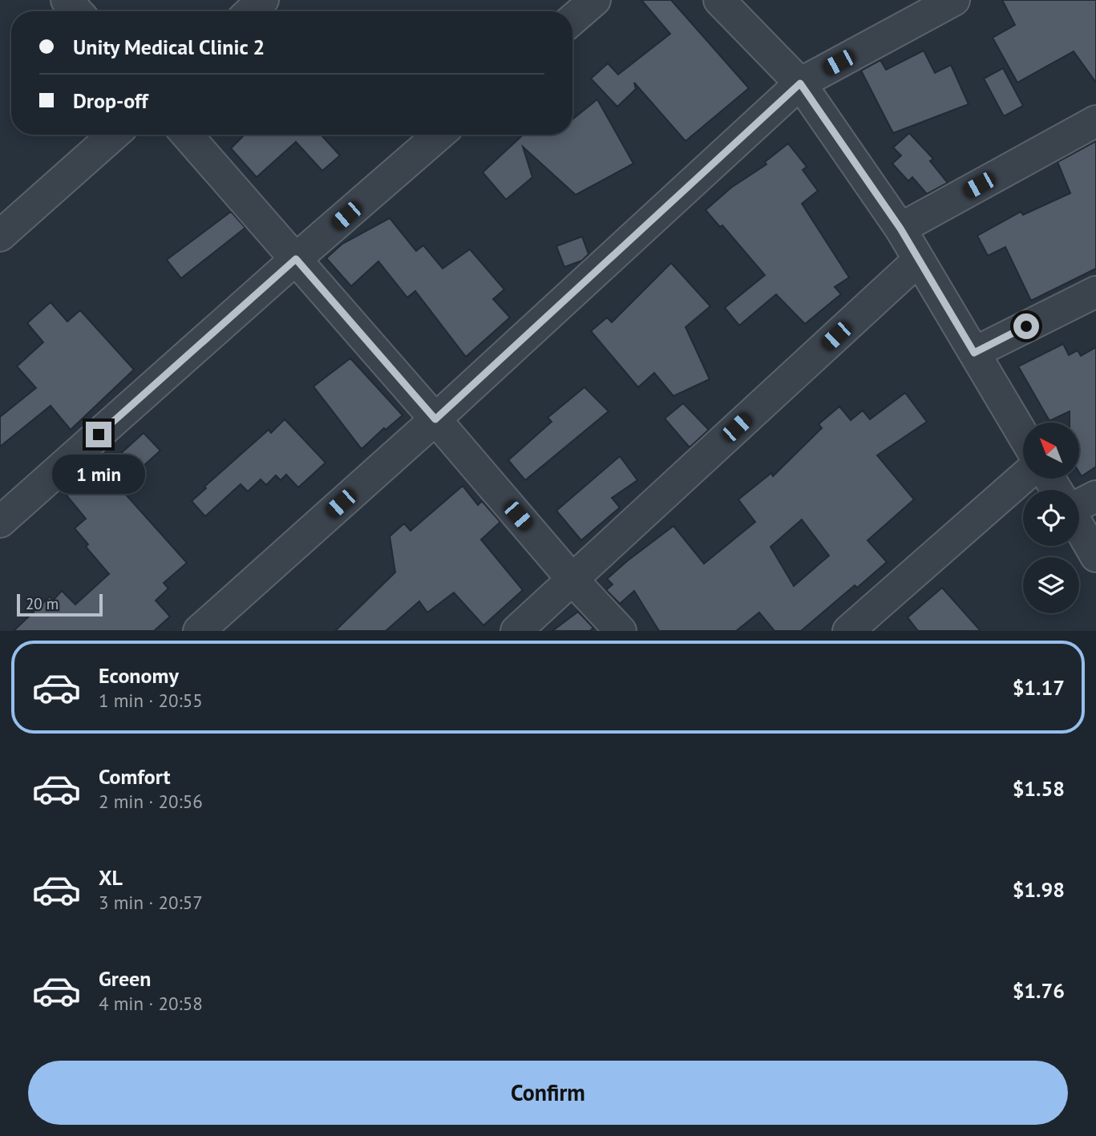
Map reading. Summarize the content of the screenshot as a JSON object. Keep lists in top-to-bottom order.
{
  "scale_bar": "20 m",
  "north": "top left",
  "page": {
    "banner": ["Unity Medical Clinic 2", "Drop-off"],
    "bubble": "1 min",
    "scale": "20 m",
    "list": [
      {
        "name": "Economy",
        "note": "1 min · 20:55",
        "value": "$1.17"
      },
      {
        "name": "Comfort",
        "note": "2 min · 20:56",
        "value": "$1.58"
      },
      {
        "name": "XL",
        "note": "3 min · 20:57",
        "value": "$1.98"
      },
      {
        "name": "Green",
        "note": "4 min · 20:58",
        "value": "$1.76"
      }
    ],
    "buttons": "Confirm"
  }
}
